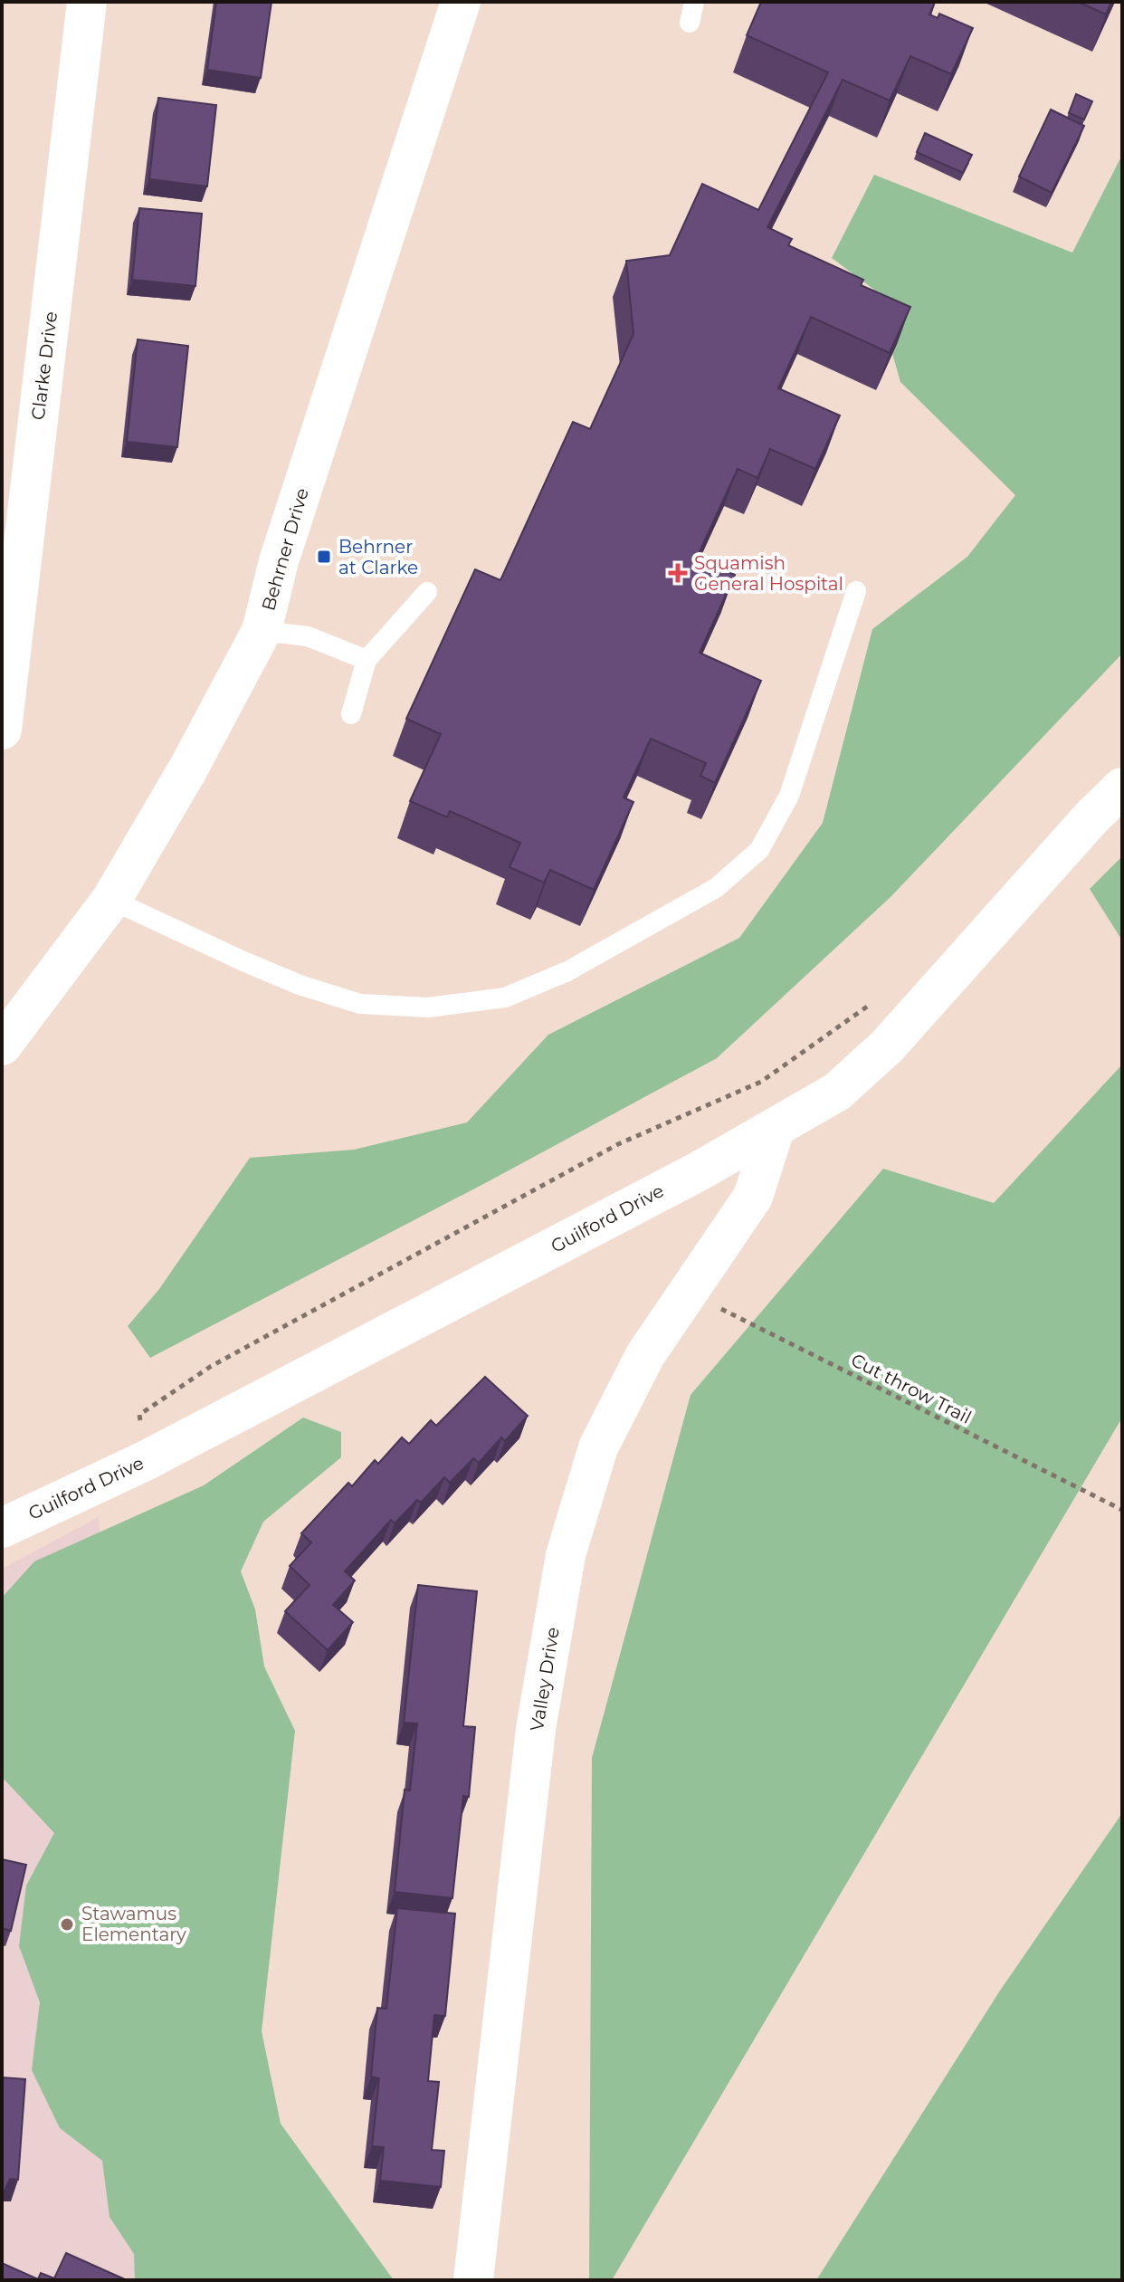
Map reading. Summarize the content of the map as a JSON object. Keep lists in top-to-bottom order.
{
  "streets": {
    "street": [
      "Clarke Drive",
      "Behrner Drive",
      "Guilford Drive",
      "Valley Drive"
    ],
    "path": ["Cut throw Trail"]
  },
  "crossings": [
    ["Guilford Drive", "Valley Drive"],
    ["Cut throw Trail", "Valley Drive"]
  ],
  "places": {
    "transit": ["Behrner at Clarke"],
    "health": ["Squamish General Hospital"],
    "other": ["Stawamus Elementary"]
  }
}
